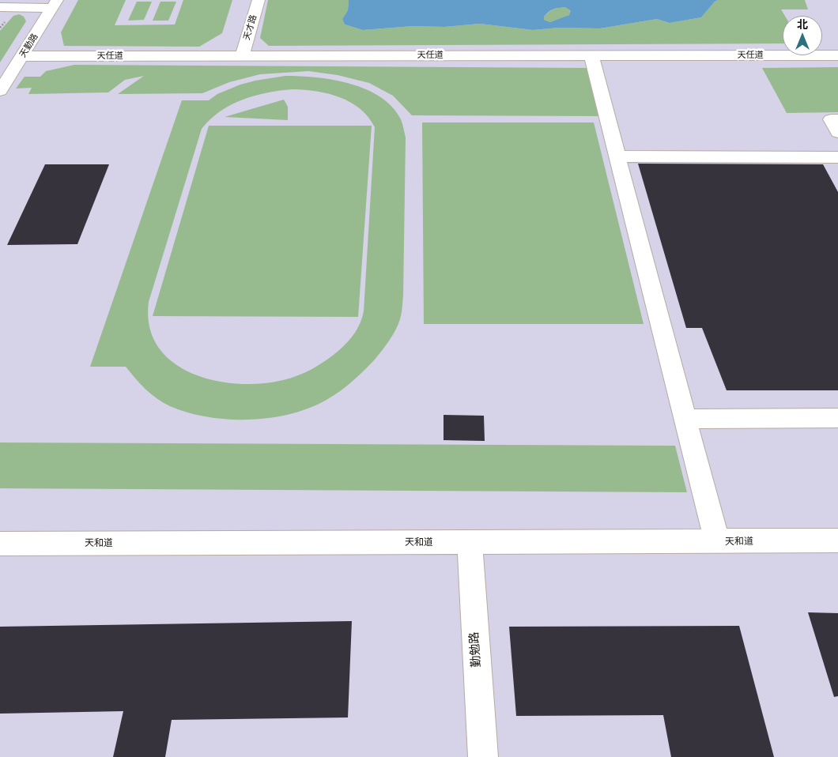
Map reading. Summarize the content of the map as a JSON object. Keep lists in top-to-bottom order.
{
  "streets": {
    "street": [
      "天才路",
      "天勤路",
      "天任道",
      "天和道",
      "勤勉路"
    ]
  },
  "crossings": [
    ["天才路", "天任道"],
    ["天勤路", "天任道"],
    ["天和道", "勤勉路"]
  ],
  "north": "top"
}
